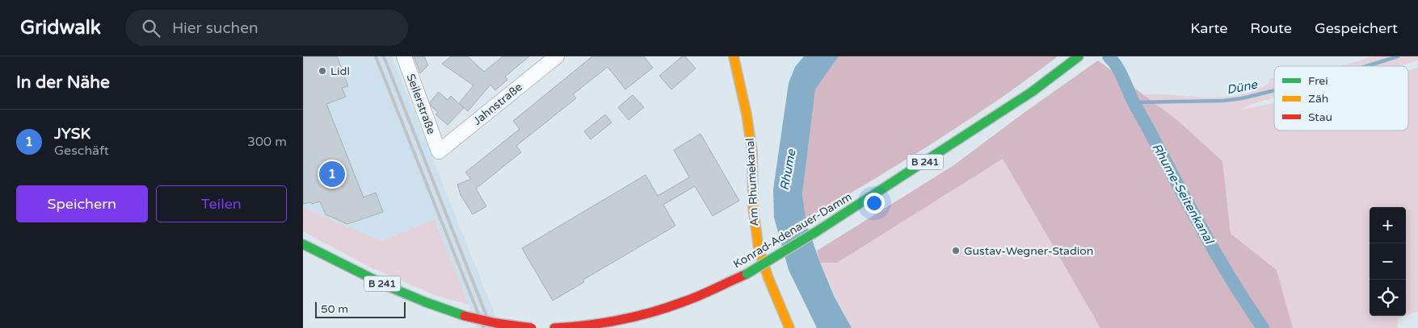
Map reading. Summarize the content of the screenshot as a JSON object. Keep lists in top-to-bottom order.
{
  "streets": {
    "main road": ["B 241", "Am Rhumekanal", "Konrad-Adenauer-Damm"],
    "street": ["Seilerstraße", "Jahnstraße"]
  },
  "crossings": [
    ["Seilerstraße", "Jahnstraße"]
  ],
  "water": ["Düne", "Rhume", "Rhume-Seitenkanal"],
  "places": ["Lidl", "Gustav-Wegner-Stadion"],
  "legend": ["Frei", "Zäh", "Stau"],
  "scale_bar": "50 m",
  "page": {
    "header": "Gridwalk",
    "search": "Hier suchen",
    "nav": ["Karte", "Route", "Gespeichert"],
    "heading": "In der Nähe",
    "list": [
      {
        "mark": "1",
        "name": "JYSK",
        "note": "Geschäft",
        "value": "300 m"
      }
    ],
    "pins": "1",
    "buttons": ["Speichern", "Teilen"],
    "map_buttons": ["+", "−"],
    "scale": "50 m"
  }
}
